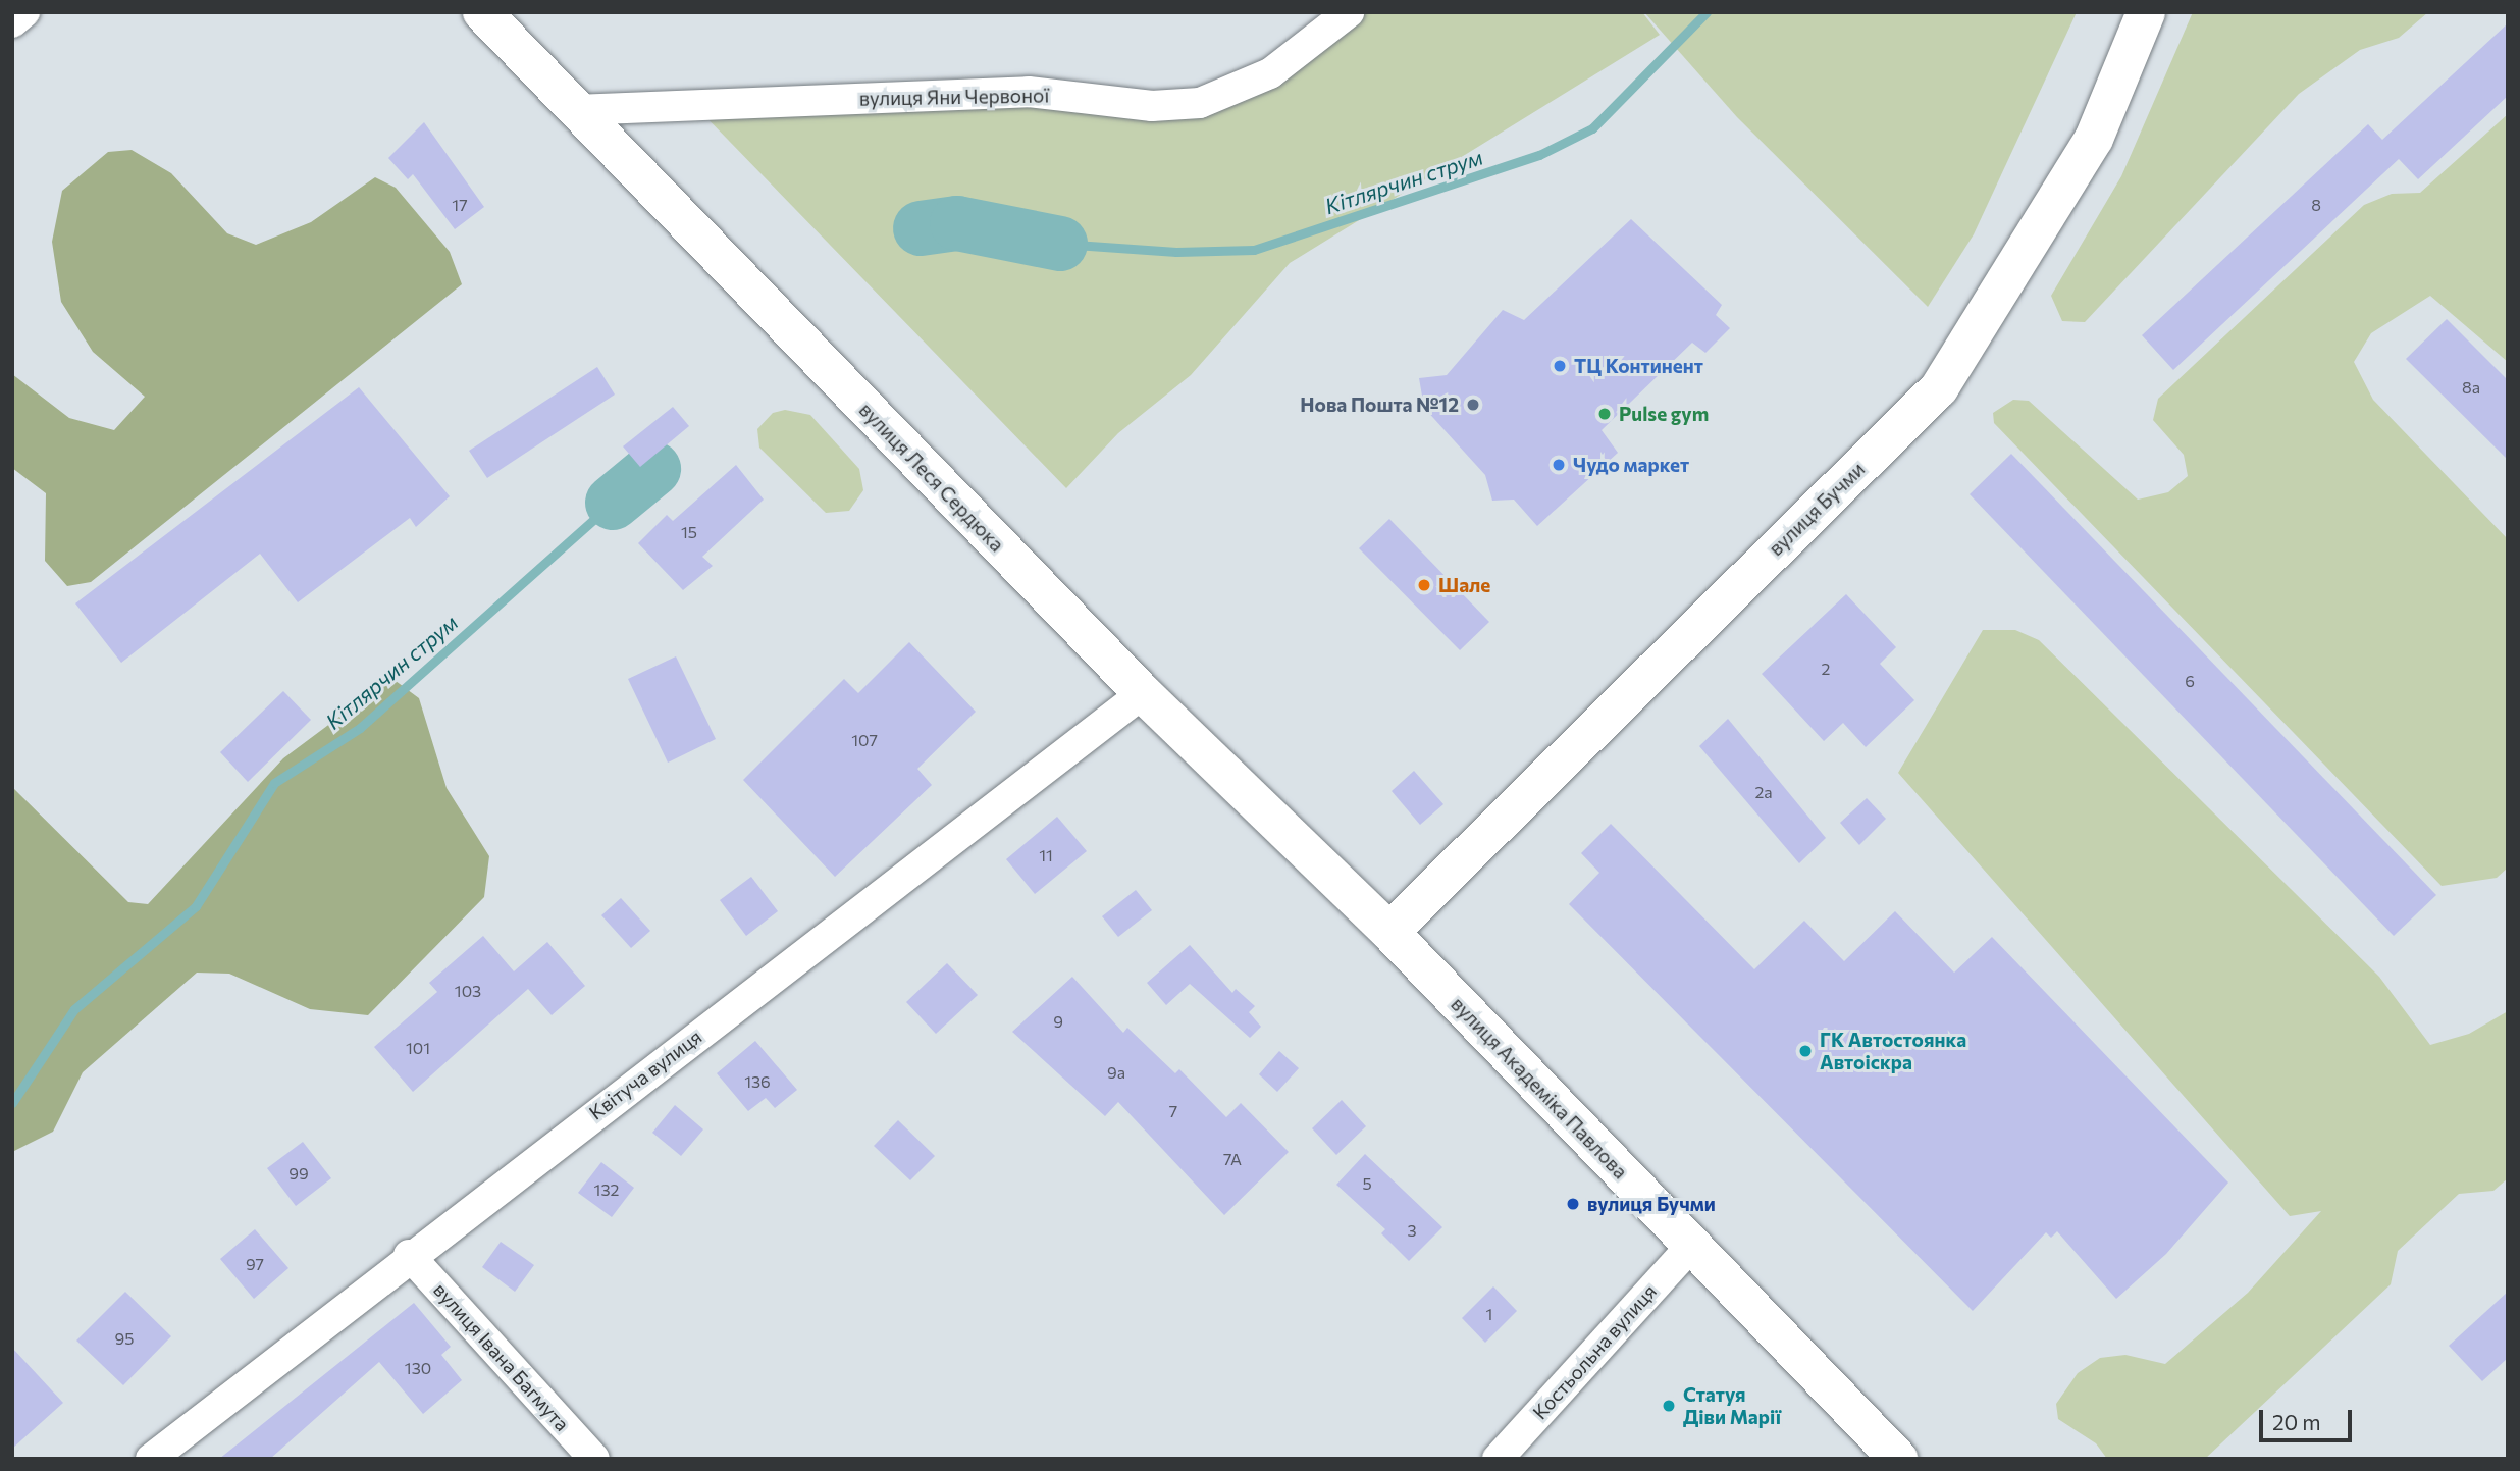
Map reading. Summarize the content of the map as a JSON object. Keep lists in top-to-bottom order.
{
  "streets": {
    "main road": ["вулиця Леся Сердюка", "вулиця Бучми", "вулиця Академіка Павлова"],
    "street": [
      "вулиця Яни Червоної",
      "Квітуча вулиця",
      "Костьольна вулиця",
      "вулиця Івана Багмута"
    ]
  },
  "crossings": [
    ["вулиця Яни Червоної", "вулиця Леся Сердюка"],
    ["вулиця Леся Сердюка", "вулиця Бучми"],
    ["вулиця Леся Сердюка", "Квітуча вулиця"],
    ["вулиця Леся Сердюка", "вулиця Академіка Павлова"],
    ["вулиця Бучми", "вулиця Академіка Павлова"],
    ["Квітуча вулиця", "вулиця Івана Багмута"],
    ["вулиця Академіка Павлова", "Костьольна вулиця"]
  ],
  "water": ["Кітлярчин струм"],
  "places": [
    "ТЦ Континент",
    "Нова Пошта №12",
    "Pulse gym",
    "Чудо маркет",
    "Шале",
    "ГК Автостоянка Автоіскра",
    "вулиця Бучми",
    "Статуя Діви Марії"
  ],
  "house_numbers": [
    "17",
    "8",
    "8а",
    "15",
    "2",
    "6",
    "107",
    "2а",
    "11",
    "103",
    "9",
    "101",
    "9а",
    "136",
    "7",
    "7А",
    "99",
    "5",
    "132",
    "3",
    "97",
    "1",
    "95",
    "130"
  ],
  "scale_bar": "20 m"
}
